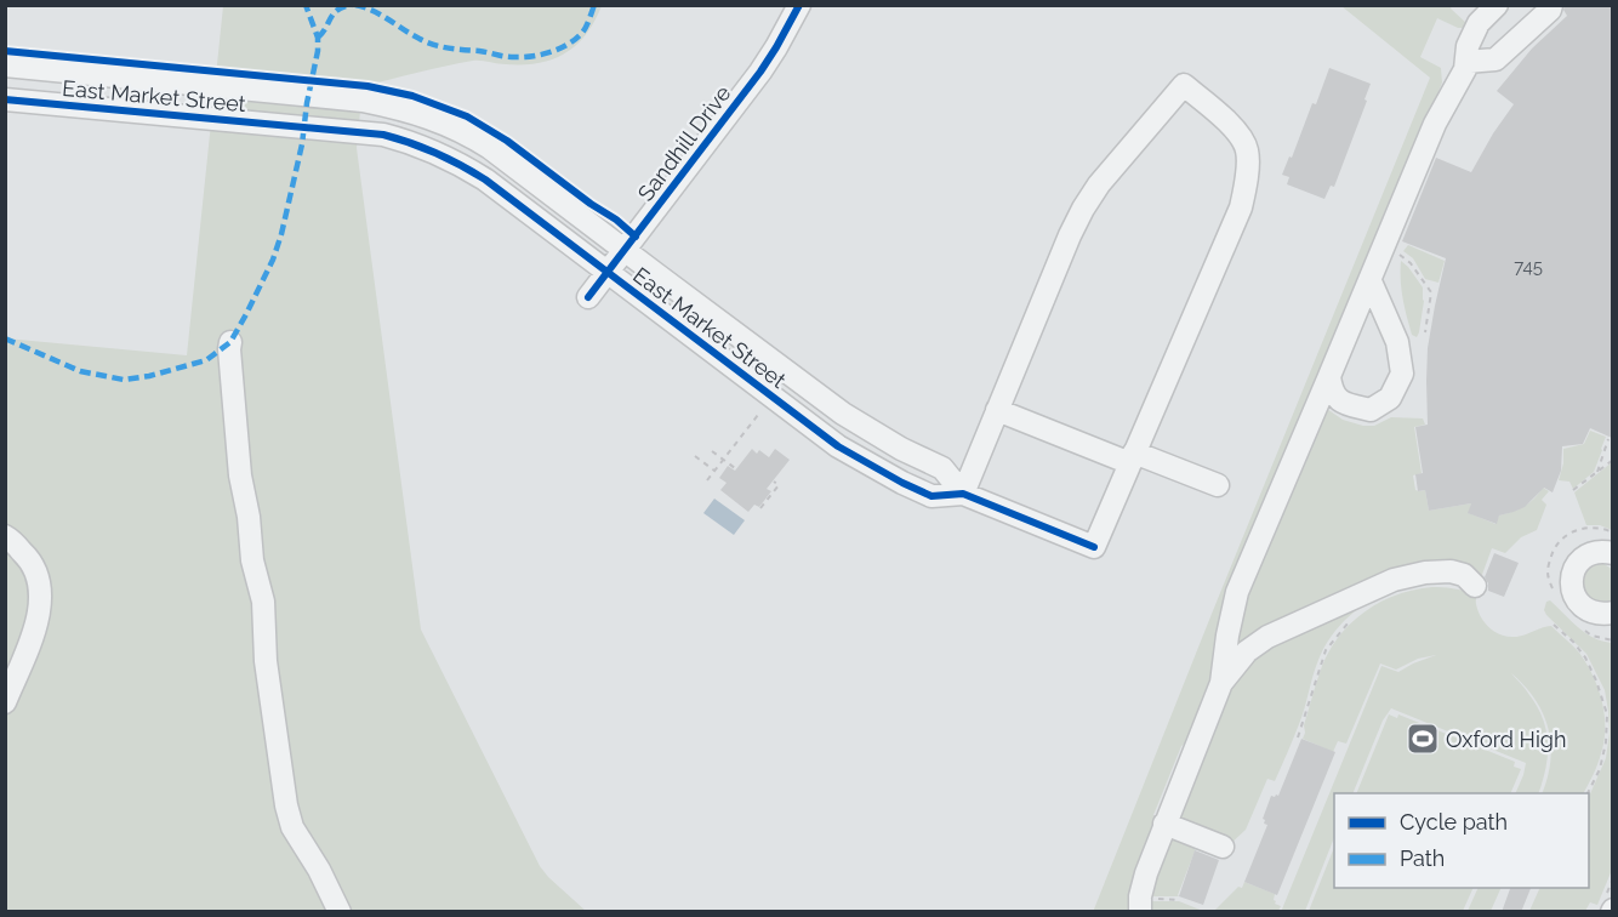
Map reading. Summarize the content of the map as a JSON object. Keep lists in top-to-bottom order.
{
  "streets": {
    "street": ["East Market Street", "Sandhill Drive"]
  },
  "crossings": [
    ["East Market Street", "Sandhill Drive"]
  ],
  "places": {
    "sports": ["Oxford High"]
  },
  "house_numbers": ["745"],
  "legend": ["Cycle path", "Path"]
}
